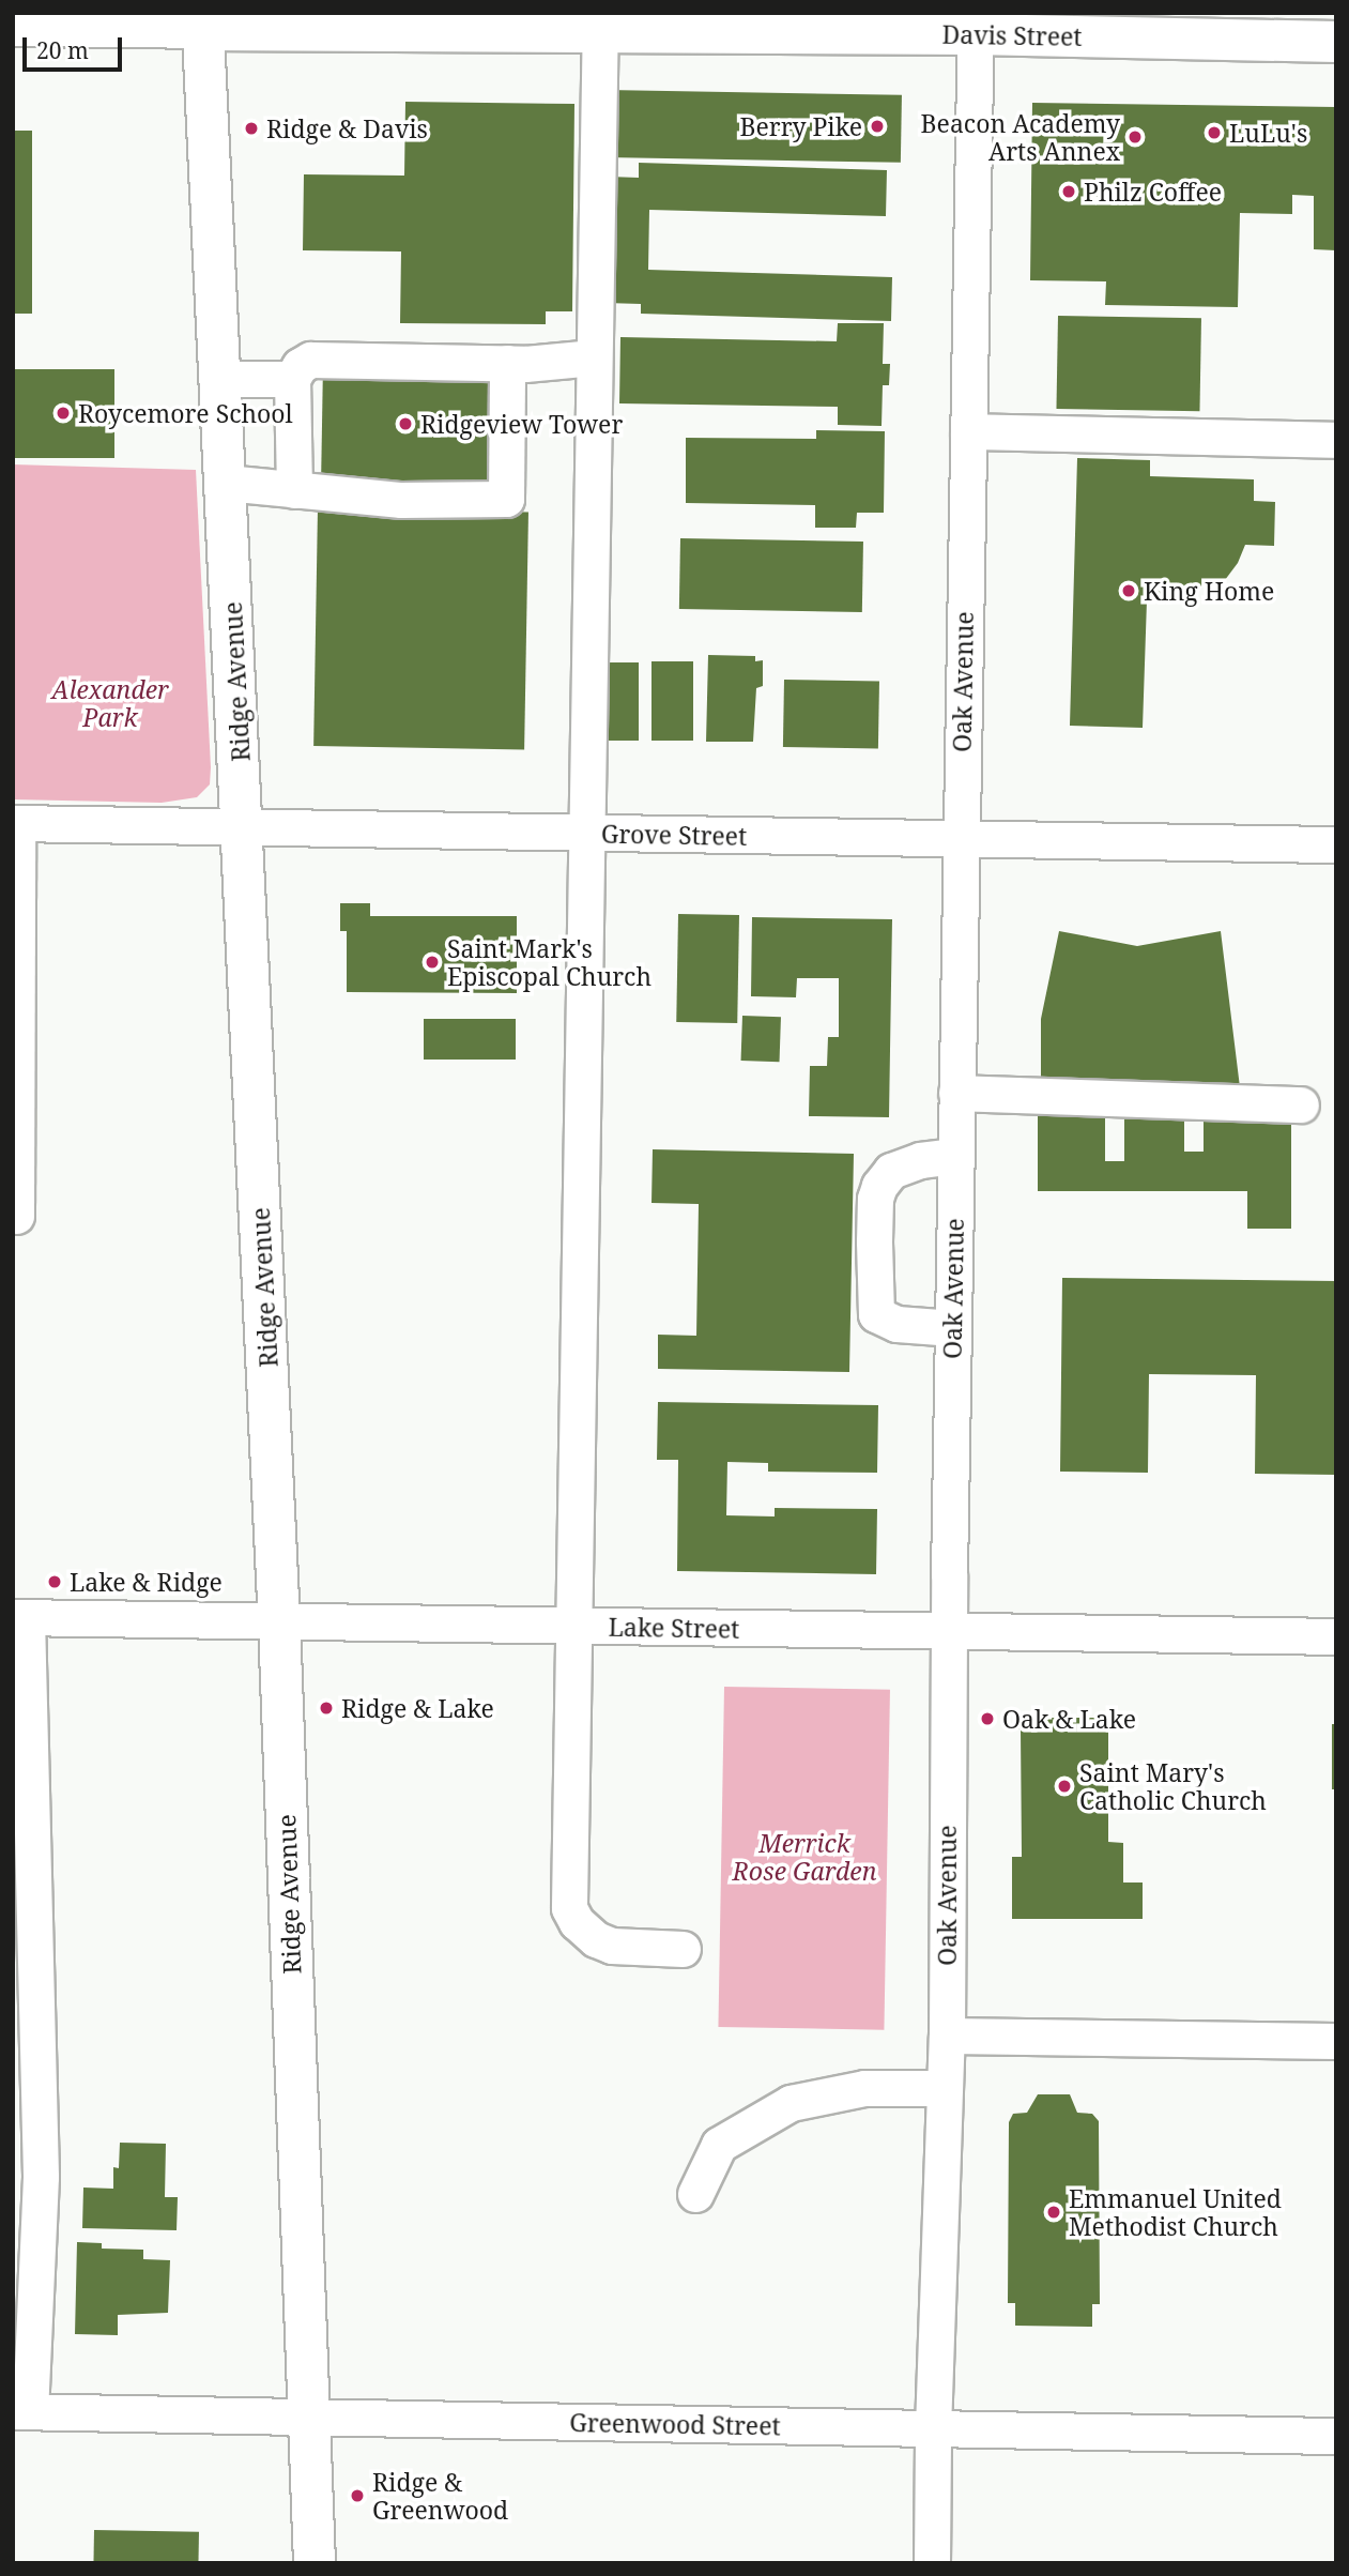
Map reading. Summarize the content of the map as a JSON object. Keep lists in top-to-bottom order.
{
  "streets": {
    "main road": ["Davis Street", "Ridge Avenue"],
    "street": [
      "Oak Avenue",
      "Grove Street",
      "Lake Street",
      "Greenwood Street"
    ]
  },
  "crossings": [
    ["Davis Street", "Ridge Avenue"],
    ["Davis Street", "Oak Avenue"],
    ["Ridge Avenue", "Grove Street"],
    ["Ridge Avenue", "Lake Street"],
    ["Ridge Avenue", "Greenwood Street"],
    ["Oak Avenue", "Grove Street"],
    ["Oak Avenue", "Lake Street"],
    ["Oak Avenue", "Greenwood Street"]
  ],
  "parks": ["Alexander Park", "Merrick Rose Garden"],
  "places": [
    "Berry Pike",
    "Ridge & Davis",
    "LuLu's",
    "Beacon Academy Arts Annex",
    "Philz Coffee",
    "Roycemore School",
    "Ridgeview Tower",
    "King Home",
    "Saint Mark's Episcopal Church",
    "Lake & Ridge",
    "Ridge & Lake",
    "Oak & Lake",
    "Saint Mary's Catholic Church",
    "Emmanuel United Methodist Church",
    "Ridge & Greenwood"
  ],
  "scale_bar": "20 m"
}
